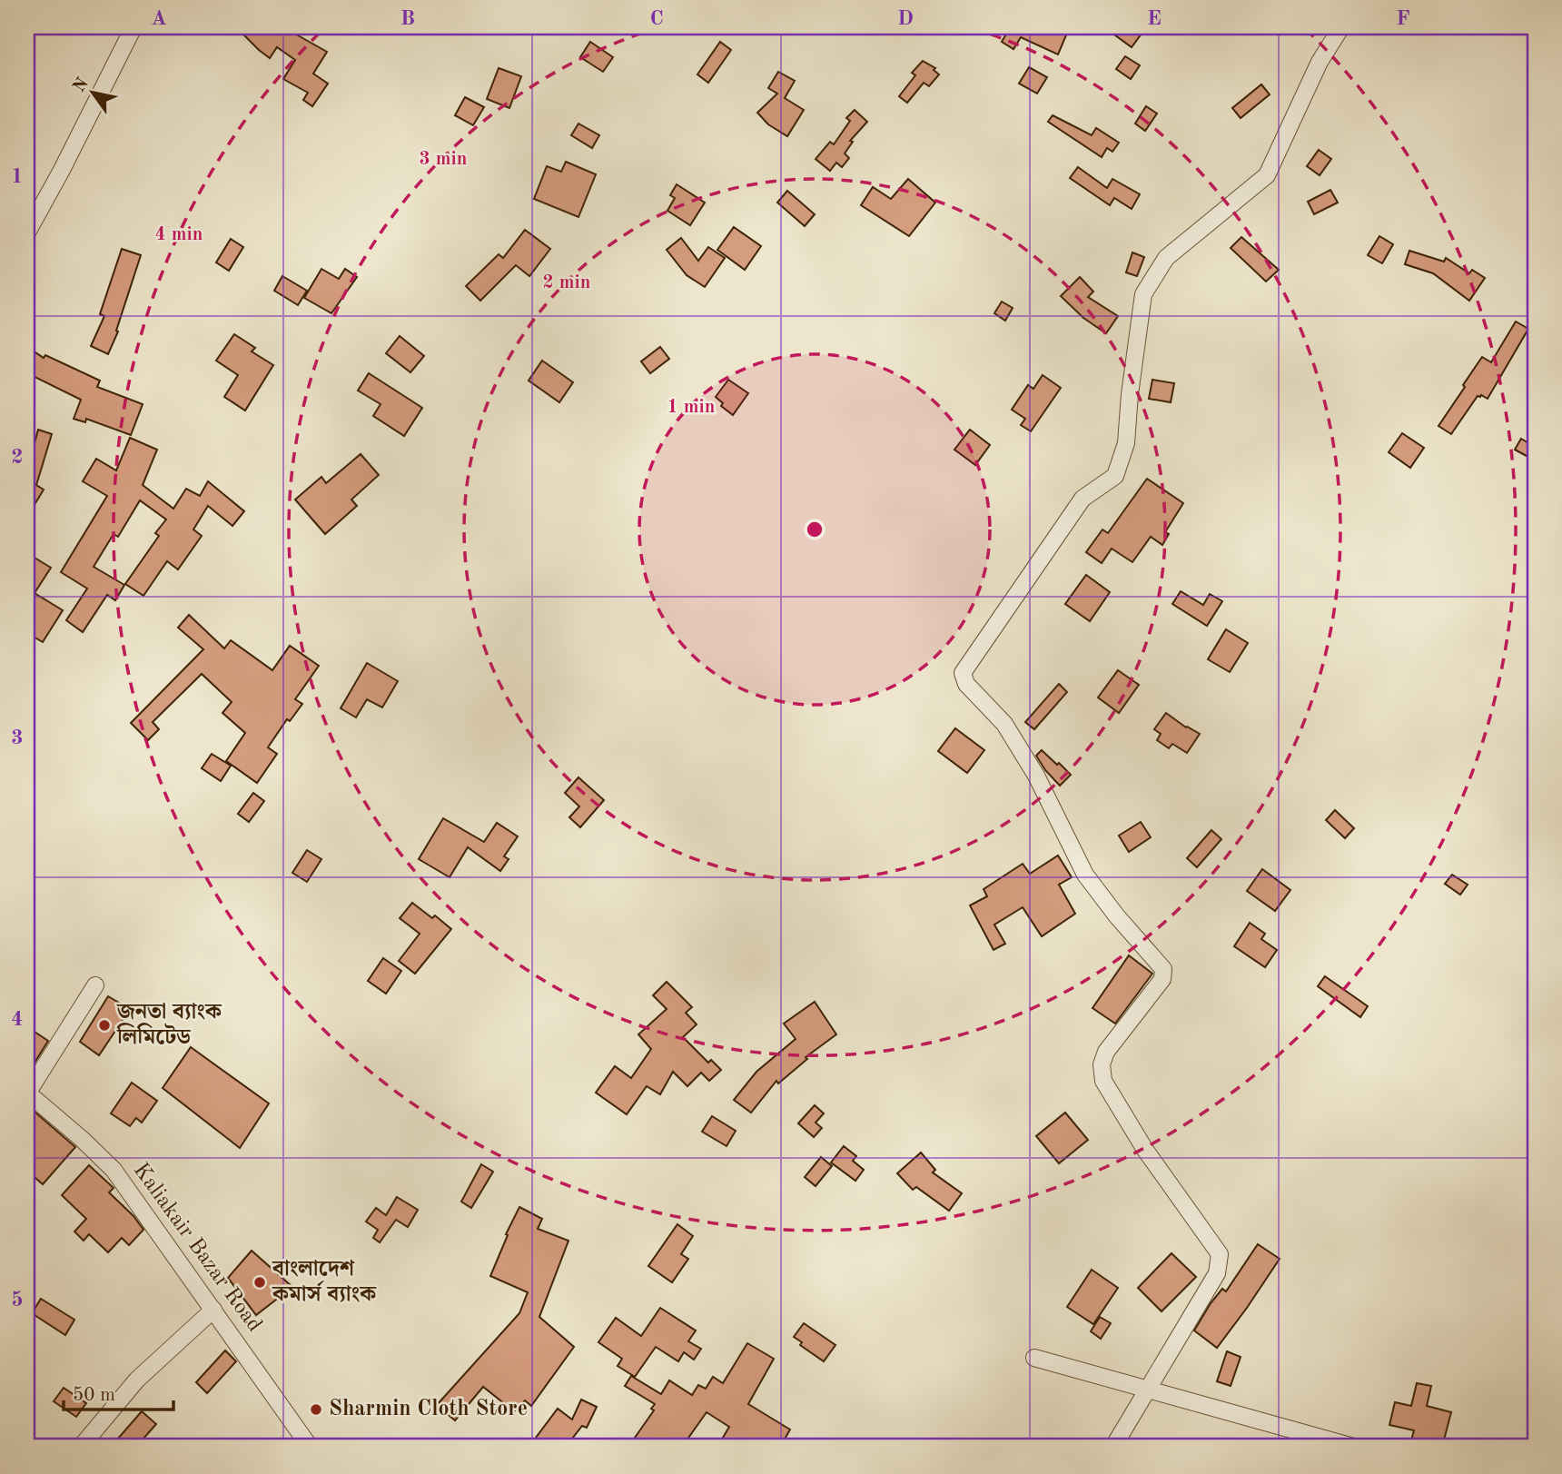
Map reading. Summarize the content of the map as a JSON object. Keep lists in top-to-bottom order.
{
  "streets": {
    "street": ["Kaliakair Bazar Road"]
  },
  "places": ["জনতা ব্যাংক লিমিটেড", "বাংলাদেশ কমার্স ব্যাংক", "Sharmin Cloth Store"],
  "scale_bar": "50 m",
  "north": "top left",
  "grid": {
    "columns": [
      "A",
      "B",
      "C",
      "D",
      "E",
      "F"
    ],
    "rows": [
      "1",
      "2",
      "3",
      "4",
      "5"
    ]
  },
  "rings": [
    "3 min",
    "4 min",
    "2 min",
    "1 min"
  ]
}
